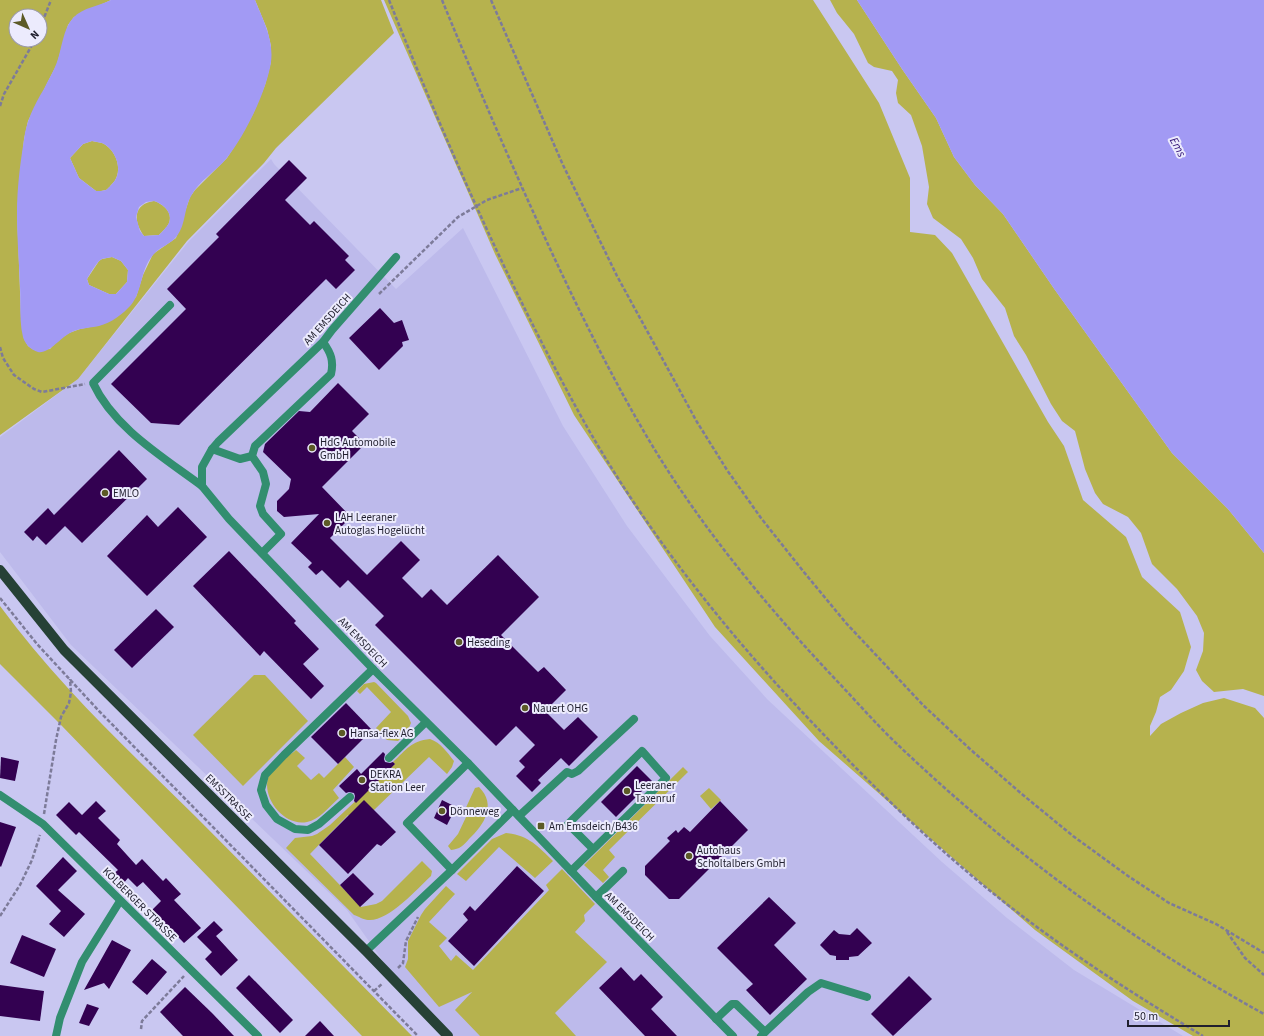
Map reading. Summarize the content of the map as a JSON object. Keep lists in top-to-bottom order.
{
  "streets": {
    "main road": ["EMSSTRASSE"],
    "street": ["AM EMSDEICH", "KOLBERGER STRASSE"]
  },
  "water": ["Ems"],
  "places": {
    "other": [
      "HdG Automobile GmbH",
      "EMLO",
      "LAH Leeraner Autoglas Hogelücht",
      "Heseding",
      "Nauert OHG",
      "Hansa-flex AG",
      "DEKRA Station Leer",
      "Leeraner Taxenruf",
      "Dönneweg",
      "Autohaus Scholtalbers GmbH"
    ],
    "transit": ["Am Emsdeich/B436"]
  },
  "scale_bar": "50 m",
  "north": "bottom right"
}
